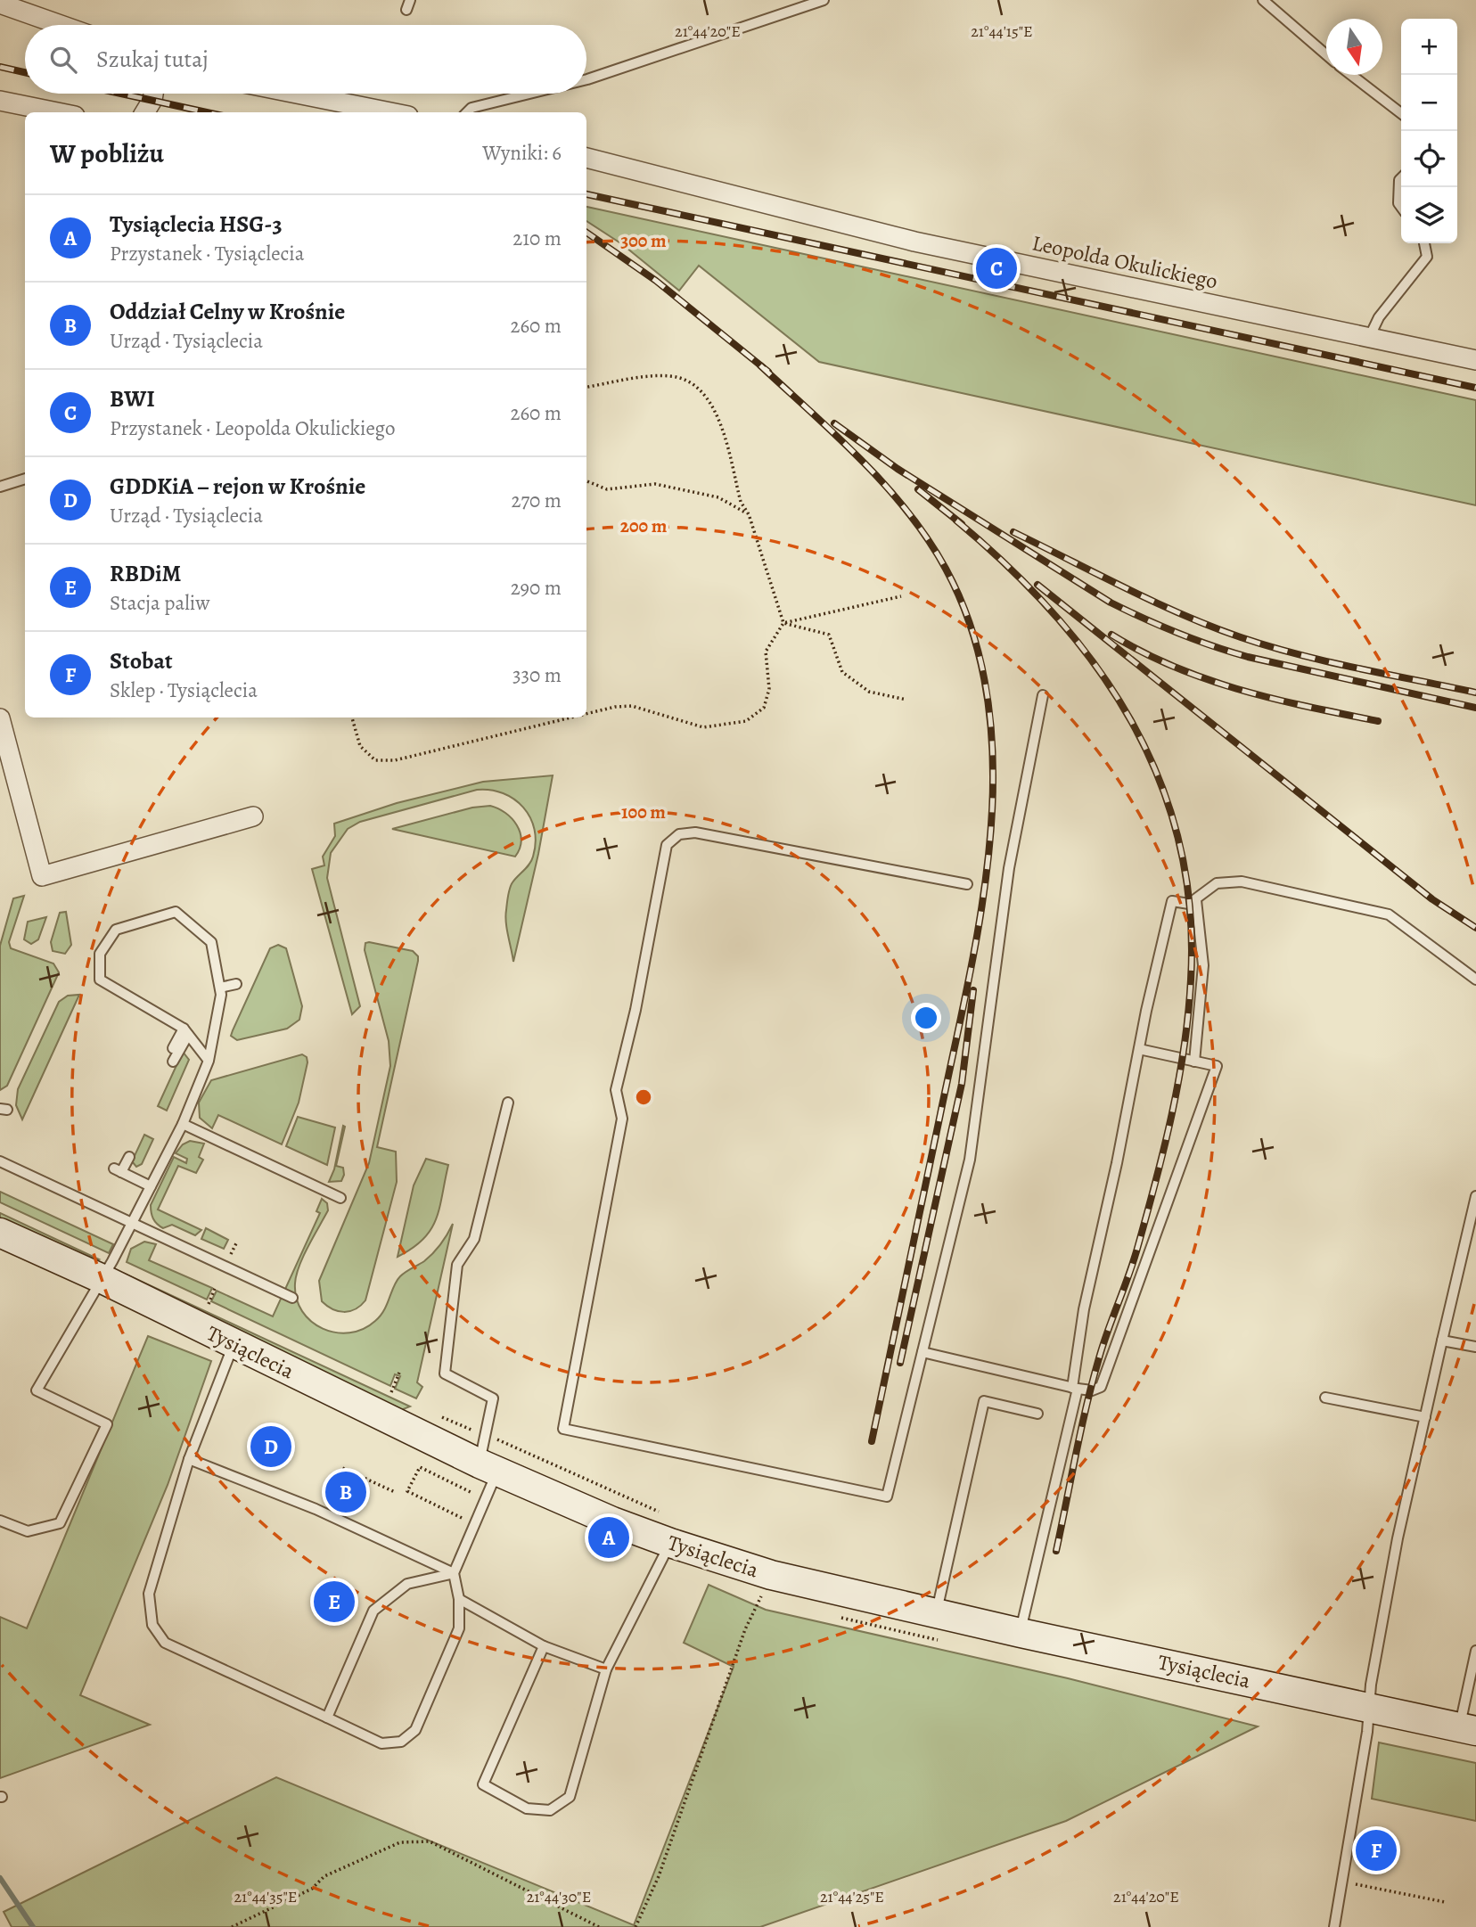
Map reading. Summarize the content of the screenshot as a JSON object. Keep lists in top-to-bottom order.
{
  "streets": {
    "street": ["Leopolda Okulickiego", "Tysiąclecia"]
  },
  "north": "bottom",
  "page": {
    "map_buttons": ["+", "−"],
    "search": "Szukaj tutaj",
    "heading": ["W pobliżu", "Wyniki: 6"],
    "list": [
      {
        "mark": "A",
        "name": "Tysiąclecia HSG-3",
        "note": "Przystanek · Tysiąclecia",
        "value": "210 m"
      },
      {
        "mark": "B",
        "name": "Oddział Celny w Krośnie",
        "note": "Urząd · Tysiąclecia",
        "value": "260 m"
      },
      {
        "mark": "C",
        "name": "BWI",
        "note": "Przystanek · Leopolda Okulickiego",
        "value": "260 m"
      },
      {
        "mark": "D",
        "name": "GDDKiA – rejon w Krośnie",
        "note": "Urząd · Tysiąclecia",
        "value": "270 m"
      },
      {
        "mark": "E",
        "name": "RBDiM",
        "note": "Stacja paliw",
        "value": "290 m"
      },
      {
        "mark": "F",
        "name": "Stobat",
        "note": "Sklep · Tysiąclecia",
        "value": "330 m"
      }
    ],
    "pins": [
      "C",
      "D",
      "B",
      "A",
      "E",
      "F"
    ]
  },
  "coordinates": [
    "21°44'20\"E",
    "21°44'15\"E",
    "21°44'35\"E",
    "21°44'30\"E",
    "21°44'25\"E"
  ],
  "rings": ["300 m", "200 m", "100 m"]
}
